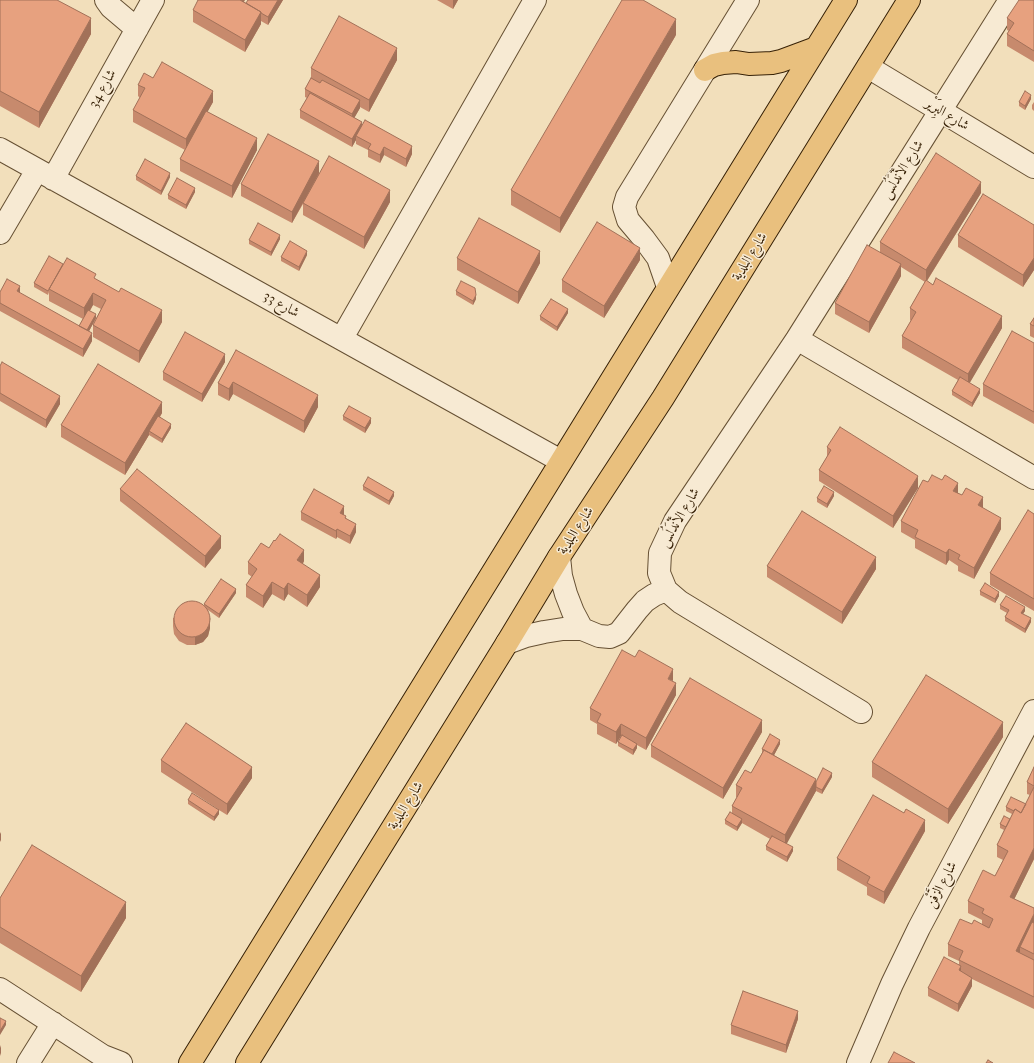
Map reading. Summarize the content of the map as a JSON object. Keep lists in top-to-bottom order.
{
  "streets": {
    "main road": ["شارع البلدية"],
    "street": [
      "شارع 34",
      "شارع البِرَيْر",
      "شارع الأنْدَلُس",
      "شارع 33",
      "شارع الزَّفْن"
    ]
  },
  "crossings": [
    ["شارع 34", "شارع 33"],
    ["شارع البِرَيْر", "شارع الأنْدَلُس"],
    ["شارع البِرَيْر", "شارع البلدية"]
  ]
}
